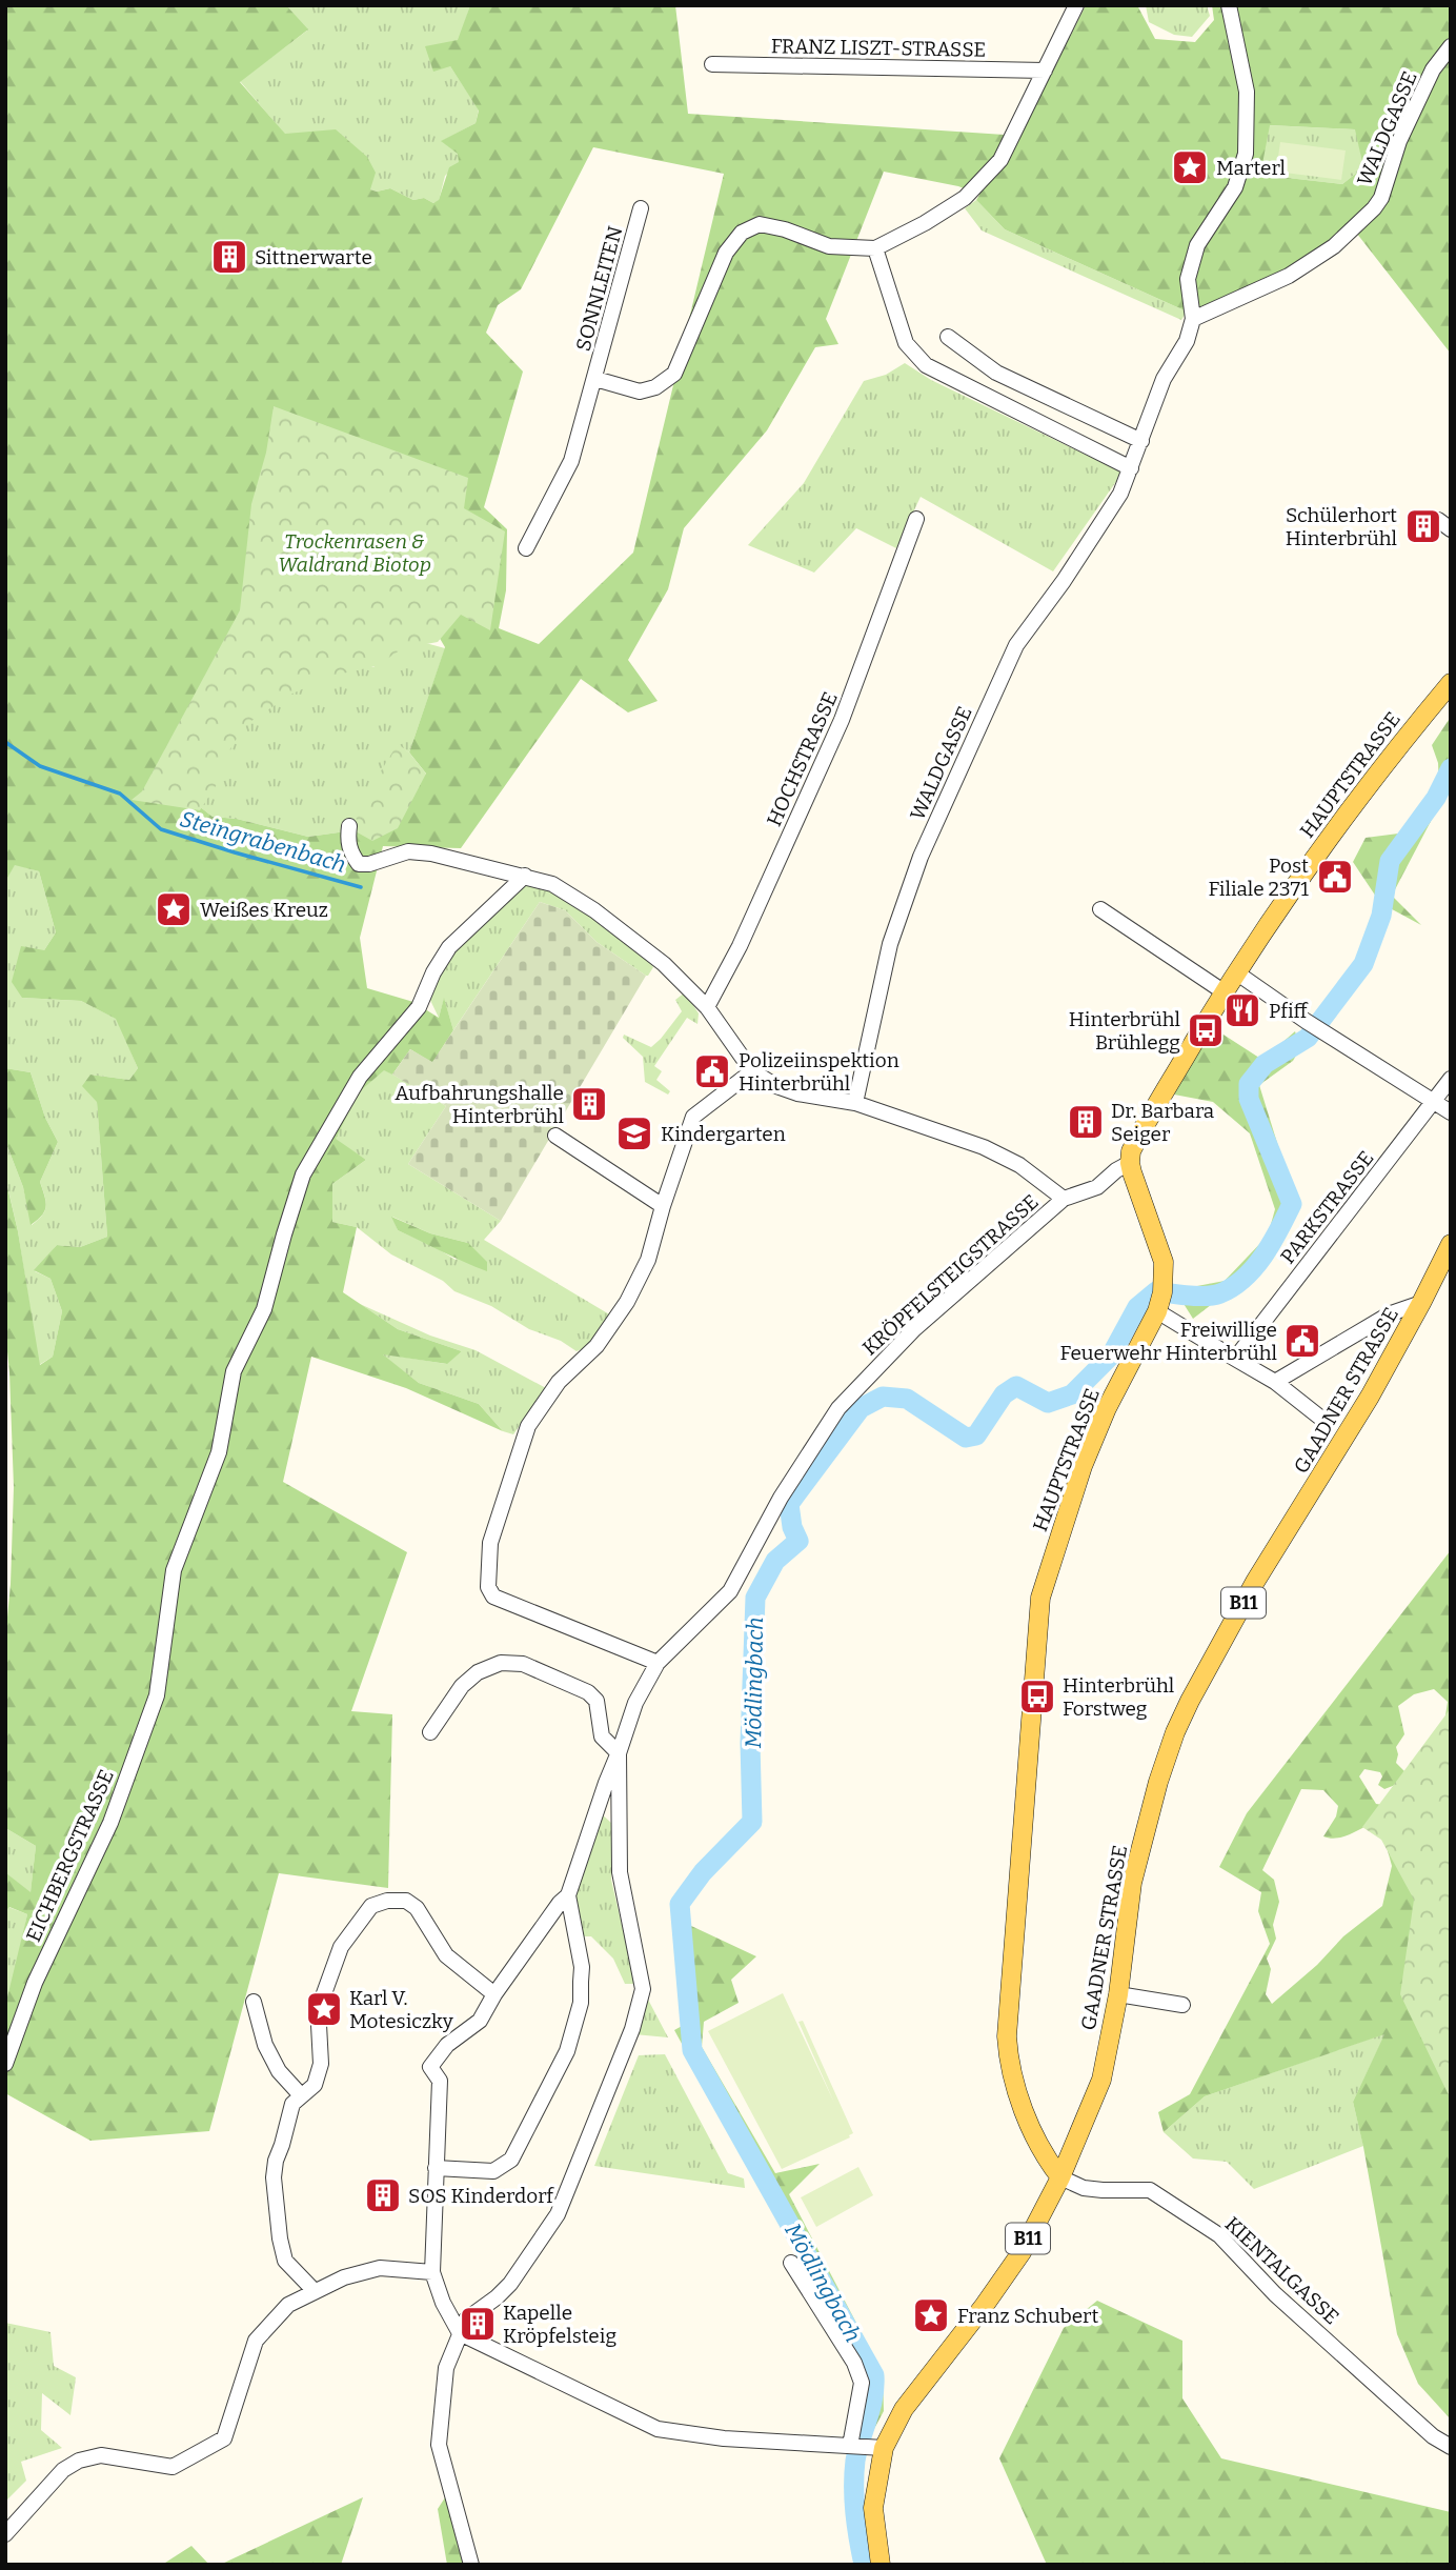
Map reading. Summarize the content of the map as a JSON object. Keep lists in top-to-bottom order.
{
  "streets": {
    "main road": ["HAUPTSTRASSE", "GAADNER STRASSE", "B11"],
    "street": [
      "FRANZ LISZT-STRASSE",
      "WALDGASSE",
      "SONNLEITEN",
      "HOCHSTRASSE",
      "PARKSTRASSE",
      "KRÖPFELSTEIGSTRASSE",
      "EICHBERGSTRASSE",
      "KIENTALGASSE"
    ]
  },
  "crossings": [
    ["HAUPTSTRASSE", "GAADNER STRASSE"],
    ["HAUPTSTRASSE", "KIENTALGASSE"],
    ["GAADNER STRASSE", "KIENTALGASSE"]
  ],
  "water": ["Steingrabenbach", "Mödlingbach"],
  "parks": ["Trockenrasen & Waldrand Biotop"],
  "places": {
    "place": [
      "Marterl",
      "Weißes Kreuz",
      "Karl V. Motesiczky",
      "Franz Schubert"
    ],
    "building": [
      "Sittnerwarte",
      "Schülerhort Hinterbrühl",
      "Aufbahrungshalle Hinterbrühl",
      "Dr. Barbara Seiger",
      "SOS Kinderdorf",
      "Kapelle Kröpfelsteig"
    ],
    "public building": ["Post Filiale 2371", "Polizeiinspektion Hinterbrühl", "Freiwillige Feuerwehr Hinterbrühl"],
    "restaurant": ["Pfiff"],
    "bus stop": ["Hinterbrühl Brühlegg", "Hinterbrühl Forstweg"],
    "school or university": ["Kindergarten"]
  }
}
